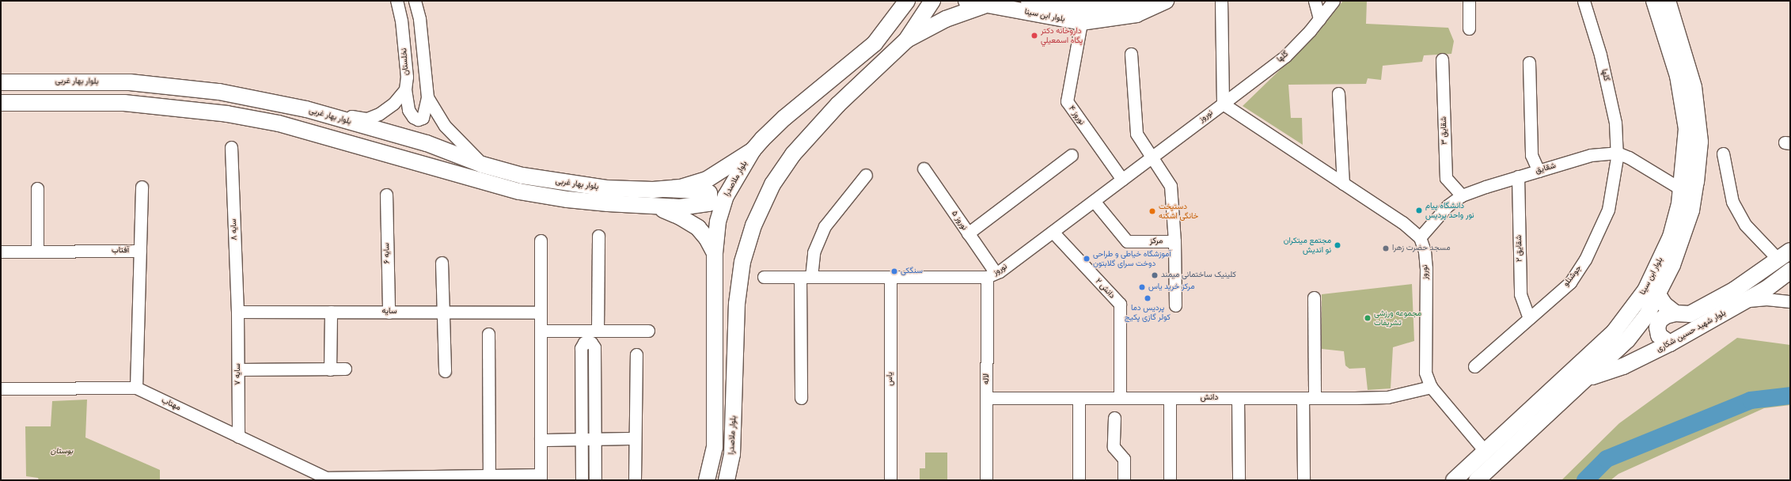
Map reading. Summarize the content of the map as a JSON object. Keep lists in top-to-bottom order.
{
  "streets": {
    "main road": [
      "بلوار ابن سینا",
      "بلوار بهار غربی",
      "بلوار ملاصدرا",
      "بلوار شهید حسین شکاری"
    ],
    "street": [
      "گلها",
      "نخلستان",
      "نوروز ۴",
      "نوروز",
      "شقایق ۳",
      "شقایق",
      "نوروز ۵",
      "سایه ۸",
      "مرکز",
      "شقایق ۲",
      "آفتاب",
      "سایه ۶",
      "جوشنلو",
      "دانش ۲",
      "سایه",
      "سایه ۷",
      "یاس",
      "لاله",
      "دانش",
      "مهتاب"
    ]
  },
  "crossings": [
    ["بلوار ابن سینا", "نوروز ۴"],
    ["بلوار ابن سینا", "نوروز"],
    ["بلوار ابن سینا", "شقایق"],
    ["بلوار ابن سینا", "بلوار شهید حسین شکاری"],
    ["گلها", "نوروز"],
    ["گلها", "شقایق"],
    ["گلها", "جوشنلو"],
    ["نوروز ۴", "نوروز"],
    ["نوروز", "شقایق"],
    ["نوروز", "نوروز ۵"],
    ["نوروز", "مرکز"],
    ["نوروز", "دانش ۲"],
    ["نوروز", "یاس"],
    ["نوروز", "لاله"],
    ["نوروز", "دانش"],
    ["شقایق ۳", "شقایق"],
    ["شقایق", "شقایق ۲"],
    ["شقایق", "جوشنلو"],
    ["نوروز ۵", "لاله"],
    ["سایه ۸", "سایه"],
    ["سایه ۸", "سایه ۷"],
    ["شقایق ۲", "جوشنلو"],
    ["آفتاب", "مهتاب"],
    ["سایه ۶", "سایه"],
    ["دانش ۲", "دانش"],
    ["سایه", "سایه ۷"],
    ["سایه ۷", "مهتاب"],
    ["لاله", "دانش"]
  ],
  "parks": ["بوستان"],
  "places": [
    "داروخانه دكتر پگاه اسمعيلي",
    "دانشگاه پیام نور واحد پردیس",
    "دستپخت خانگی اشکنه",
    "مجتمع میتکران نو اندیش",
    "مسجد حضرت زهرا",
    "آموزشگاه خیاطی و طراحی دوخت سرای گلابتون",
    "سنگکی",
    "کلینیک ساختمانی میمند",
    "مرکز خرید یاس",
    "پردیس دما کولر گازی پکیج",
    "مجموعه ورزشی تشریفات"
  ]
}
